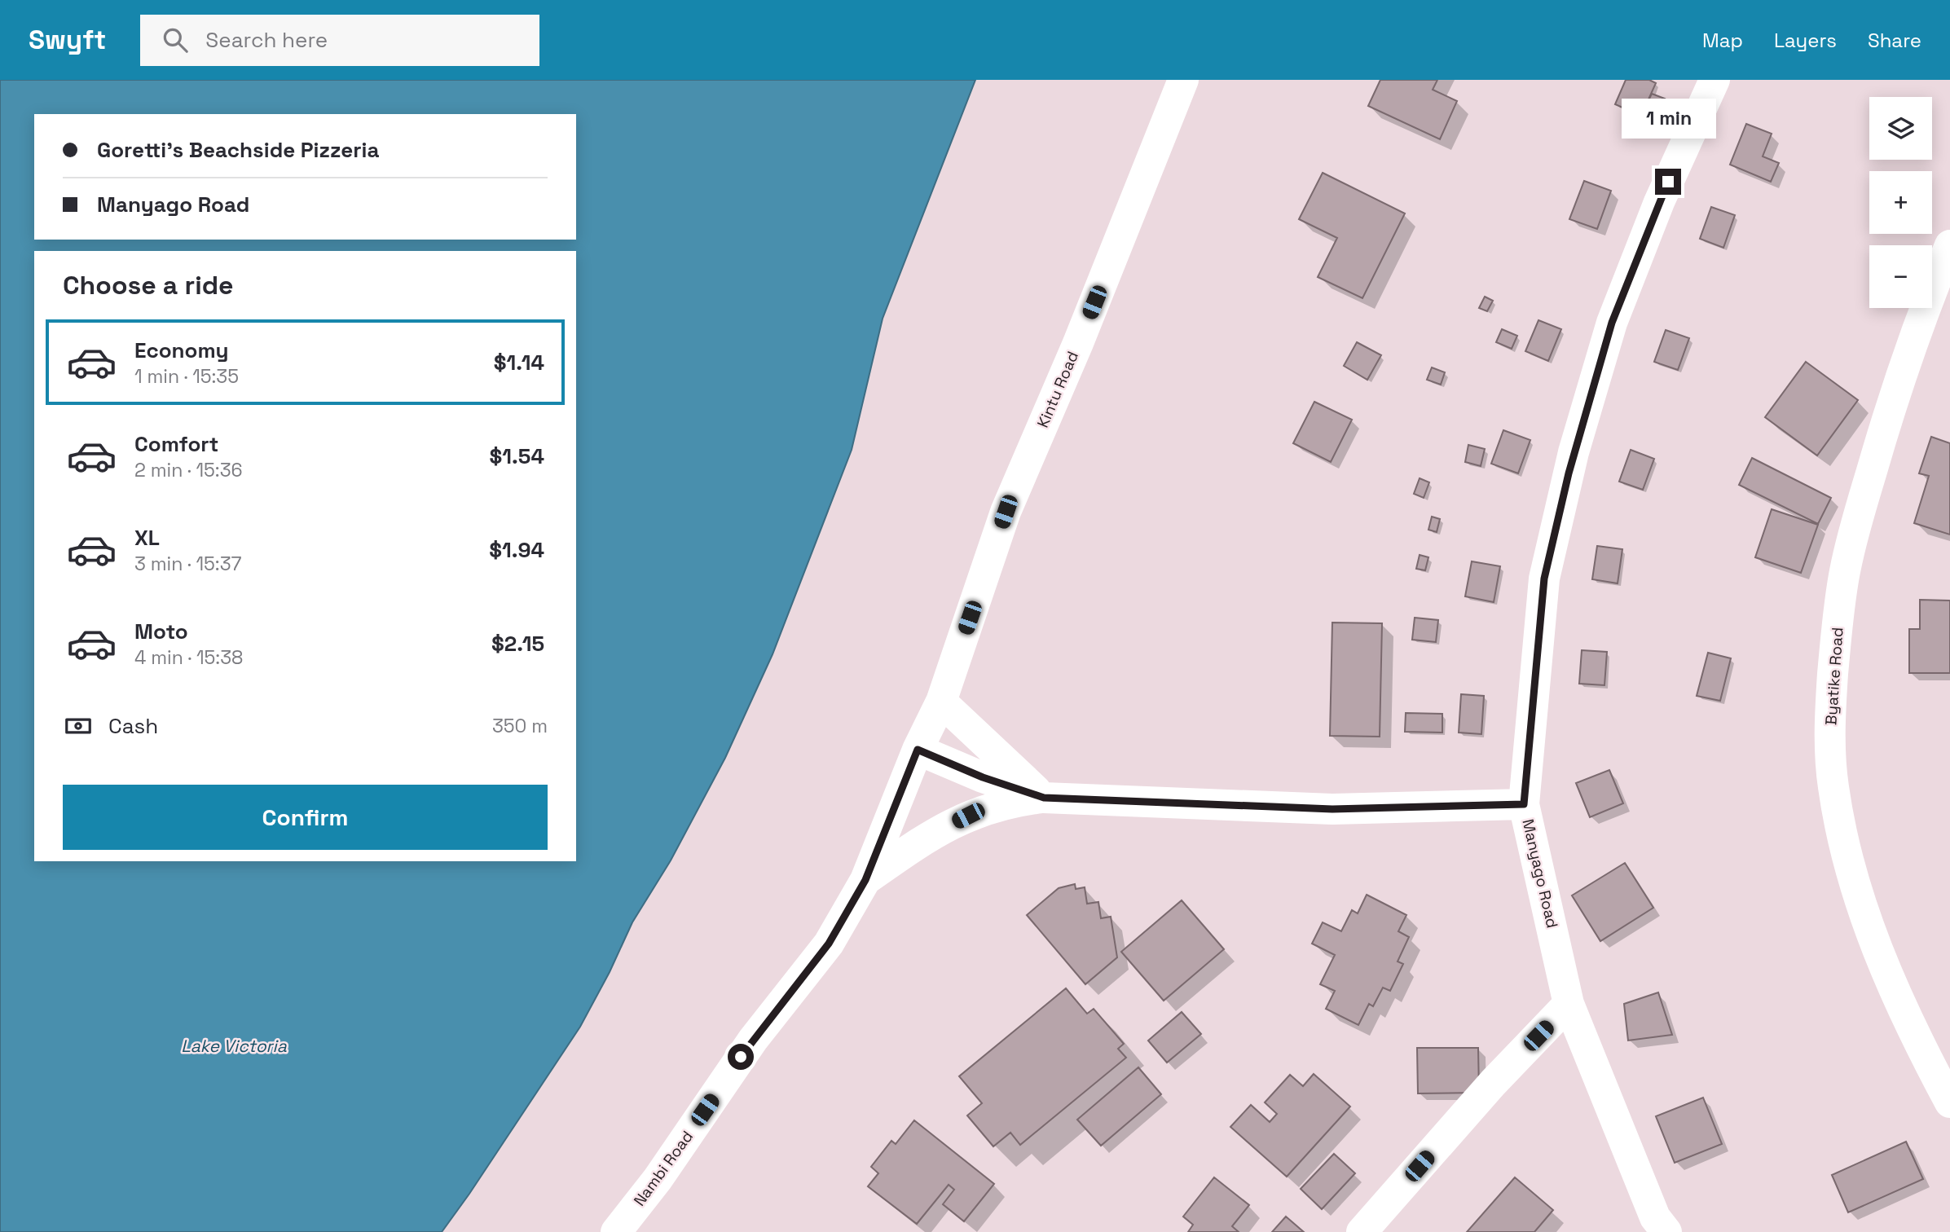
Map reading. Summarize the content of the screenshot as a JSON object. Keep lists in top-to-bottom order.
{
  "streets": {
    "street": [
      "Kintu Road",
      "Byatike Road",
      "Manyago Road",
      "Nambi Road"
    ]
  },
  "crossings": [
    ["Kintu Road", "Nambi Road"],
    ["Manyago Road", "Nambi Road"]
  ],
  "water": ["Lake Victoria"],
  "page": {
    "header": "Swyft",
    "search": "Search here",
    "nav": ["Map", "Layers", "Share"],
    "map_buttons": ["+", "−"],
    "bubble": "1 min",
    "banner": ["Goretti's Beachside Pizzeria", "Manyago Road"],
    "heading": "Choose a ride",
    "list": [
      {
        "name": "Economy",
        "note": "1 min · 15:35",
        "value": "$1.14"
      },
      {
        "name": "Comfort",
        "note": "2 min · 15:36",
        "value": "$1.54"
      },
      {
        "name": "XL",
        "note": "3 min · 15:37",
        "value": "$1.94"
      },
      {
        "name": "Moto",
        "note": "4 min · 15:38",
        "value": "$2.15"
      }
    ],
    "pay": ["Cash", "350 m"],
    "buttons": "Confirm"
  }
}
